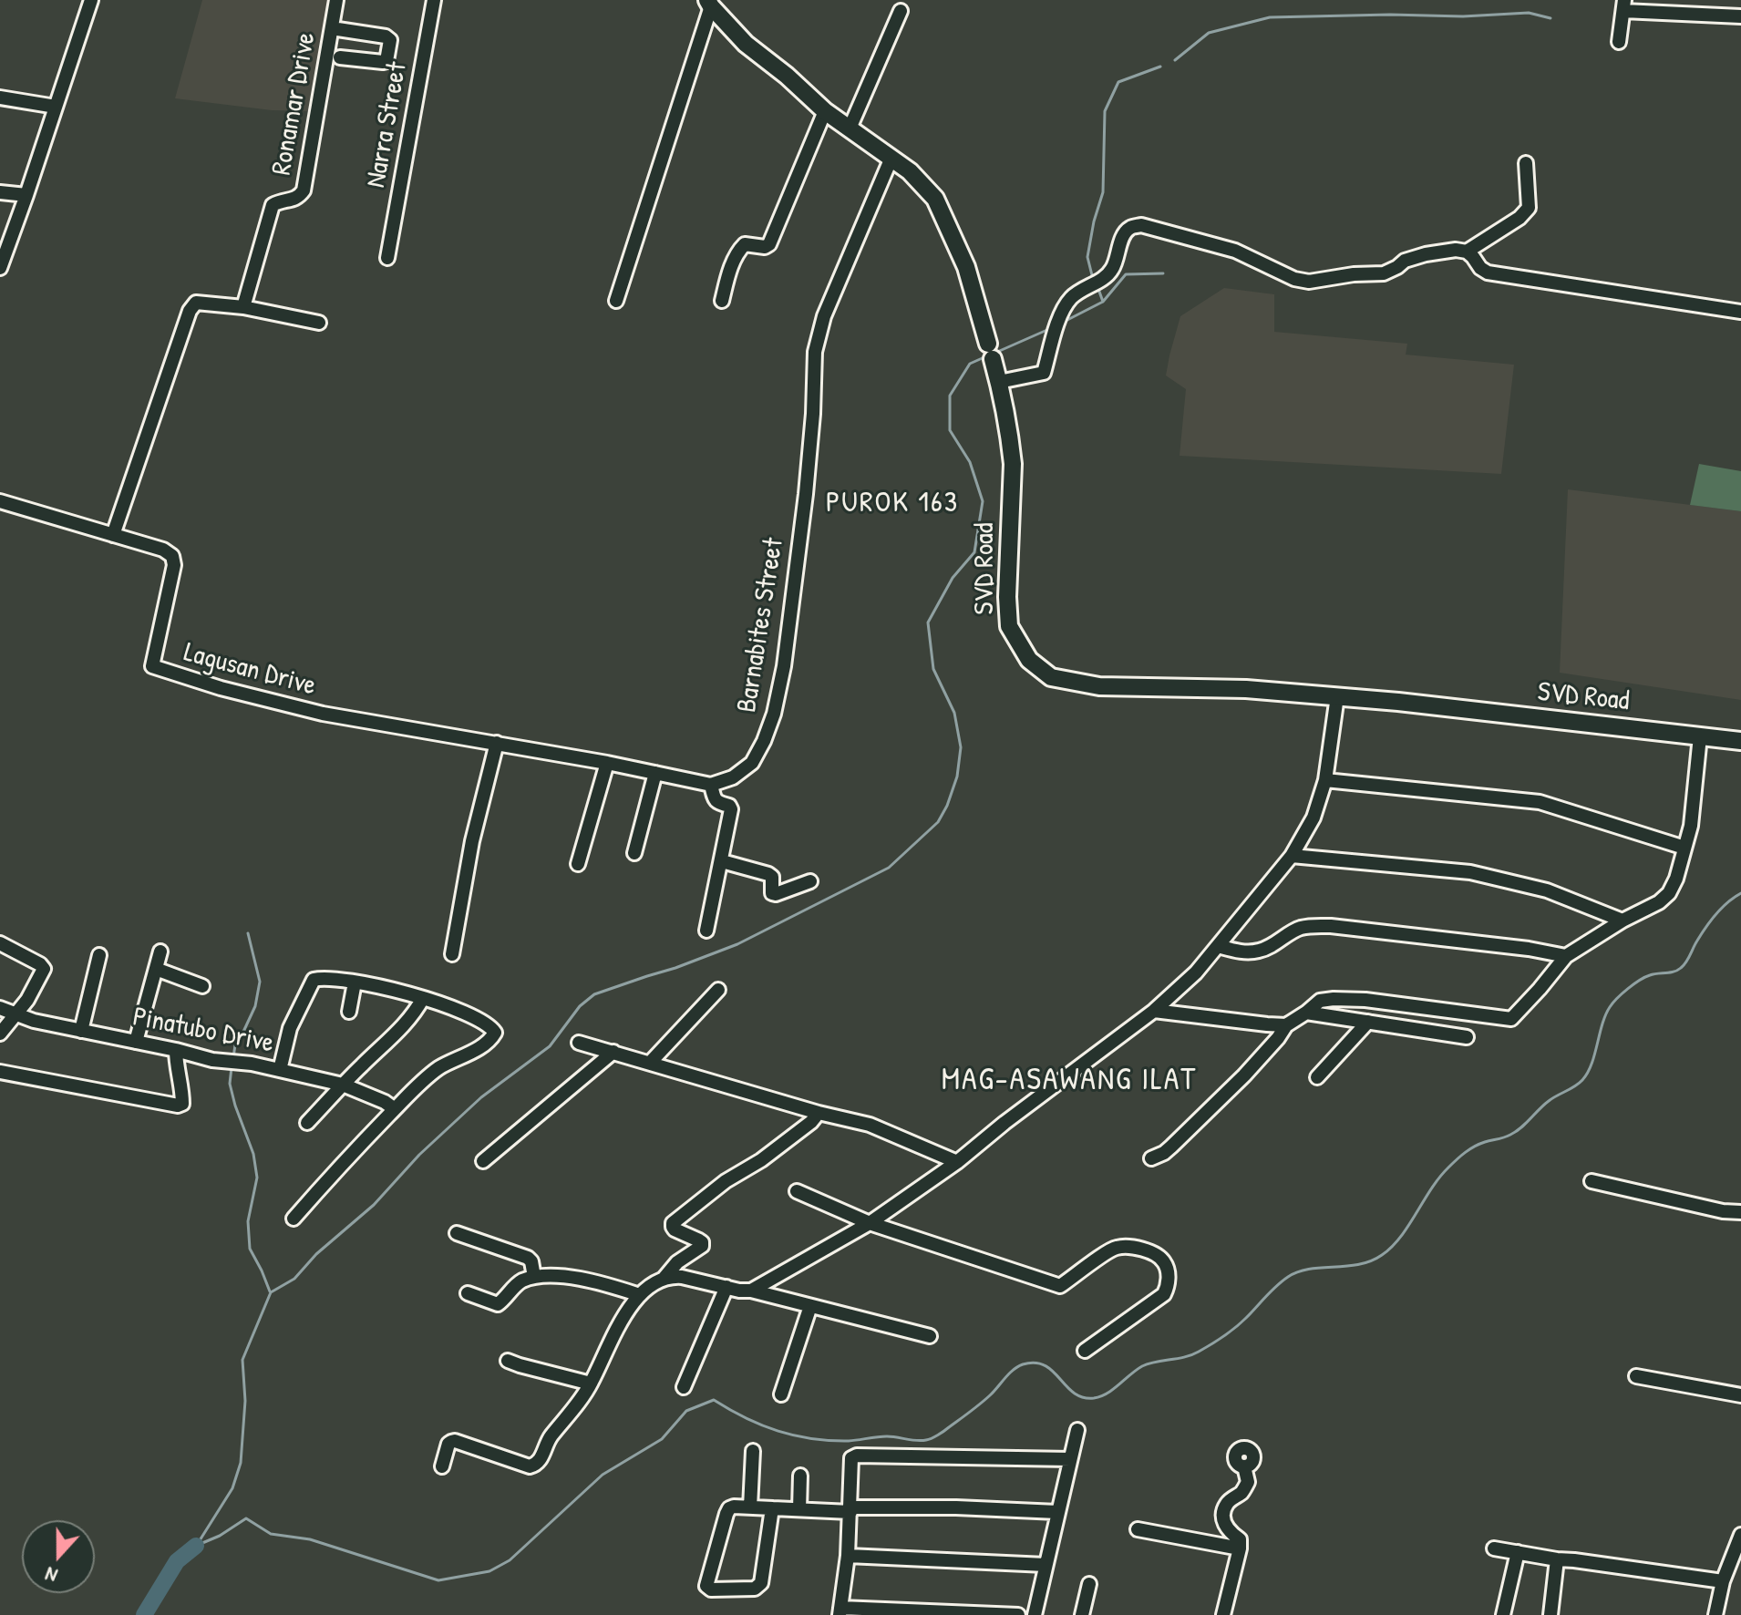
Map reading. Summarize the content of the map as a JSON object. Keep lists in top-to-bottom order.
{
  "streets": {
    "main road": ["SVD Road"],
    "street": [
      "Ronamar Drive",
      "Narra Street",
      "Barnabites Street",
      "Lagusan Drive",
      "Pinatubo Drive"
    ]
  },
  "crossings": [
    ["SVD Road", "Barnabites Street"]
  ],
  "districts": ["PUROK 163", "MAG-ASAWANG ILAT"],
  "north": "bottom"
}
